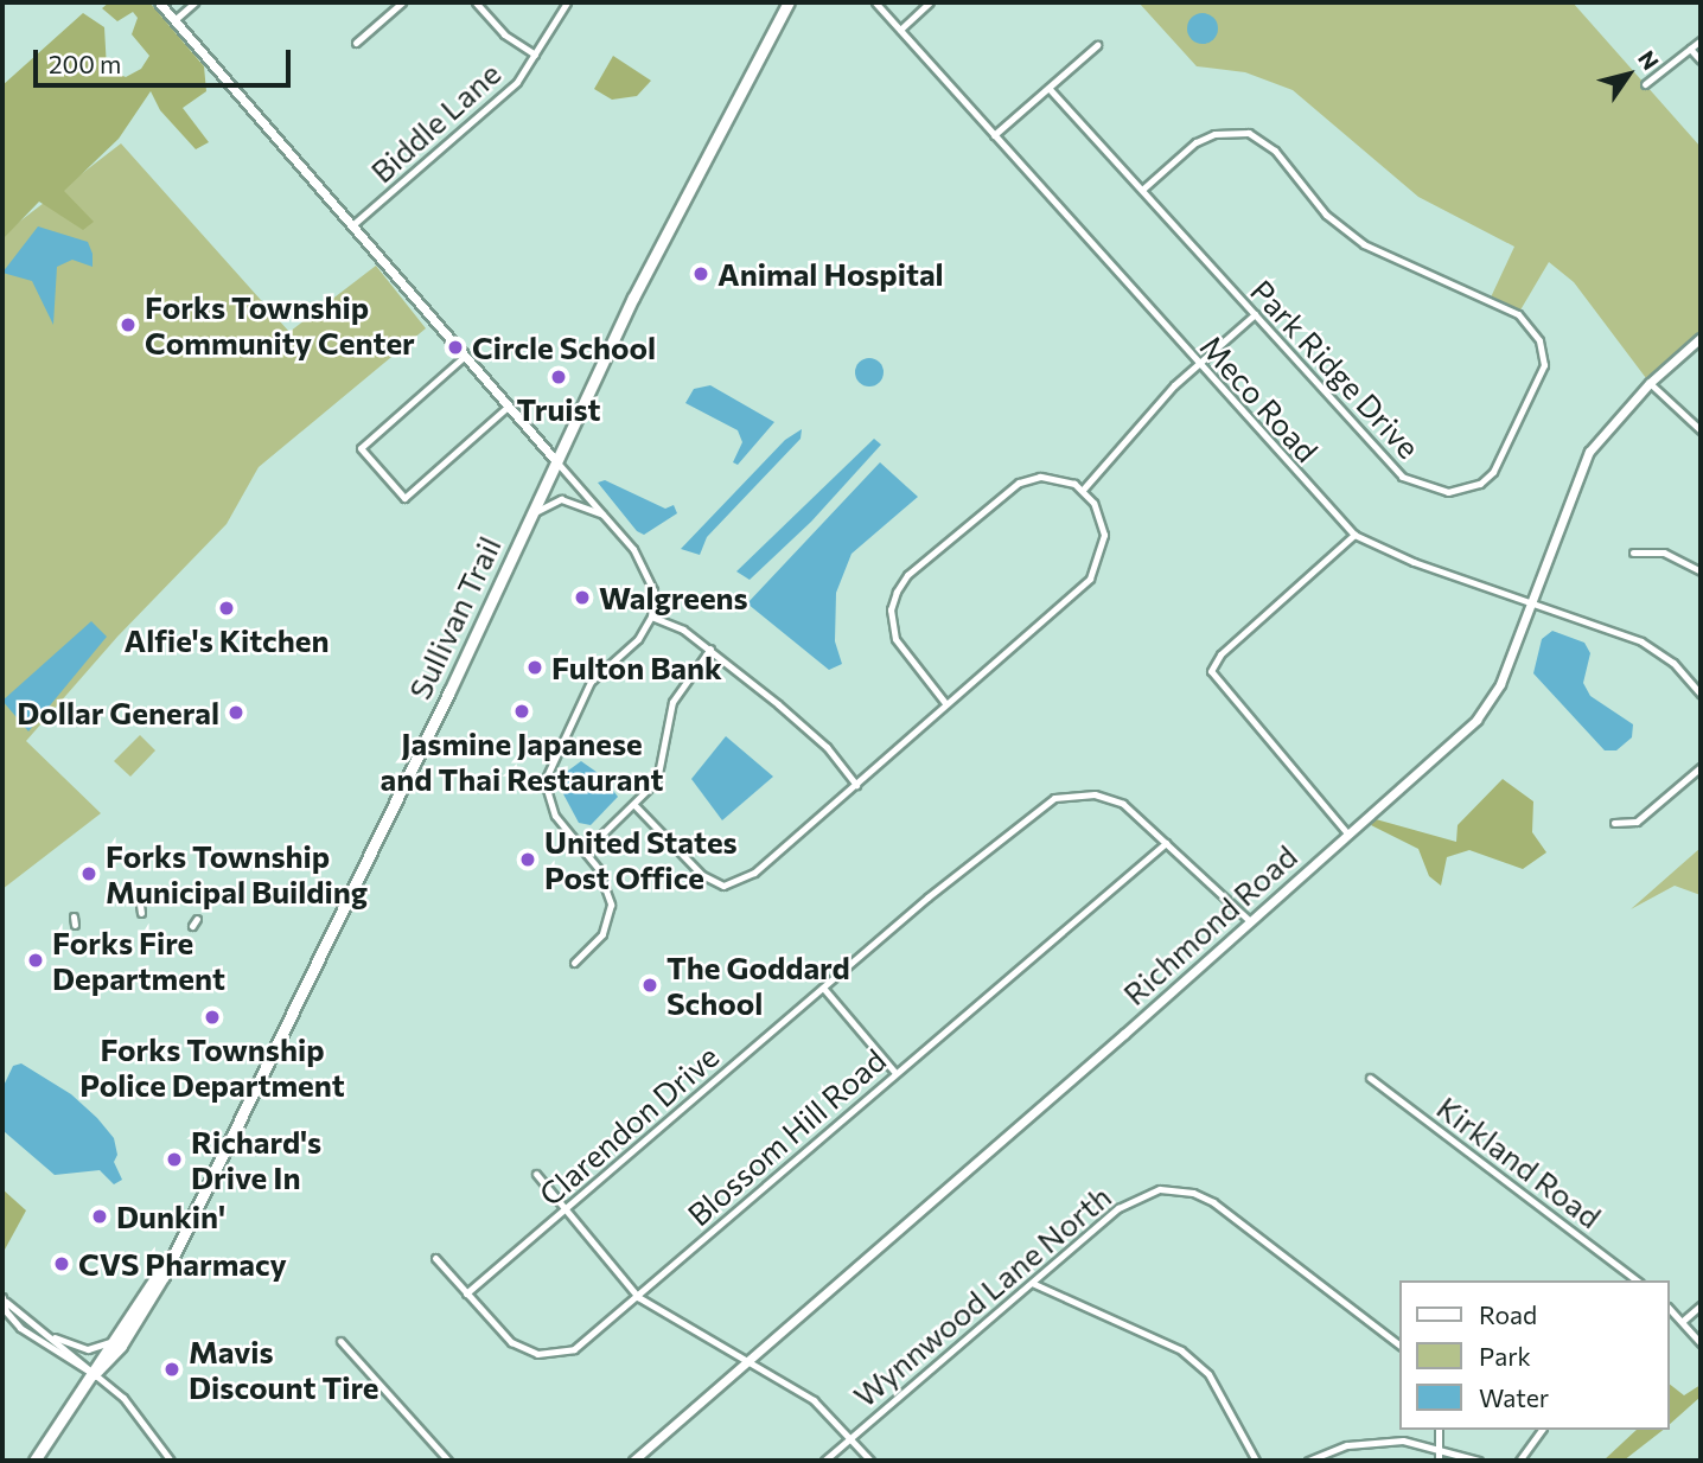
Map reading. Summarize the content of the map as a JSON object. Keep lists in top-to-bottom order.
{
  "streets": {
    "main road": ["Sullivan Trail"],
    "street": [
      "Biddle Lane",
      "Park Ridge Drive",
      "Meco Road",
      "Richmond Road",
      "Clarendon Drive",
      "Blossom Hill Road",
      "Kirkland Road",
      "Wynnwood Lane North"
    ]
  },
  "crossings": [
    ["Meco Road", "Richmond Road"],
    ["Richmond Road", "Clarendon Drive"],
    ["Clarendon Drive", "Blossom Hill Road"]
  ],
  "places": [
    "Animal Hospital",
    "Forks Township Community Center",
    "Circle School",
    "Truist",
    "Walgreens",
    "Alfie's Kitchen",
    "Fulton Bank",
    "Jasmine Japanese and Thai Restaurant",
    "Dollar General",
    "United States Post Office",
    "Forks Township Municipal Building",
    "Forks Fire Department",
    "The Goddard School",
    "Forks Township Police Department",
    "Richard's Drive In",
    "Dunkin'",
    "CVS Pharmacy",
    "Mavis Discount Tire"
  ],
  "legend": ["Road", "Park", "Water"],
  "scale_bar": "200 m",
  "north": "top right"
}
